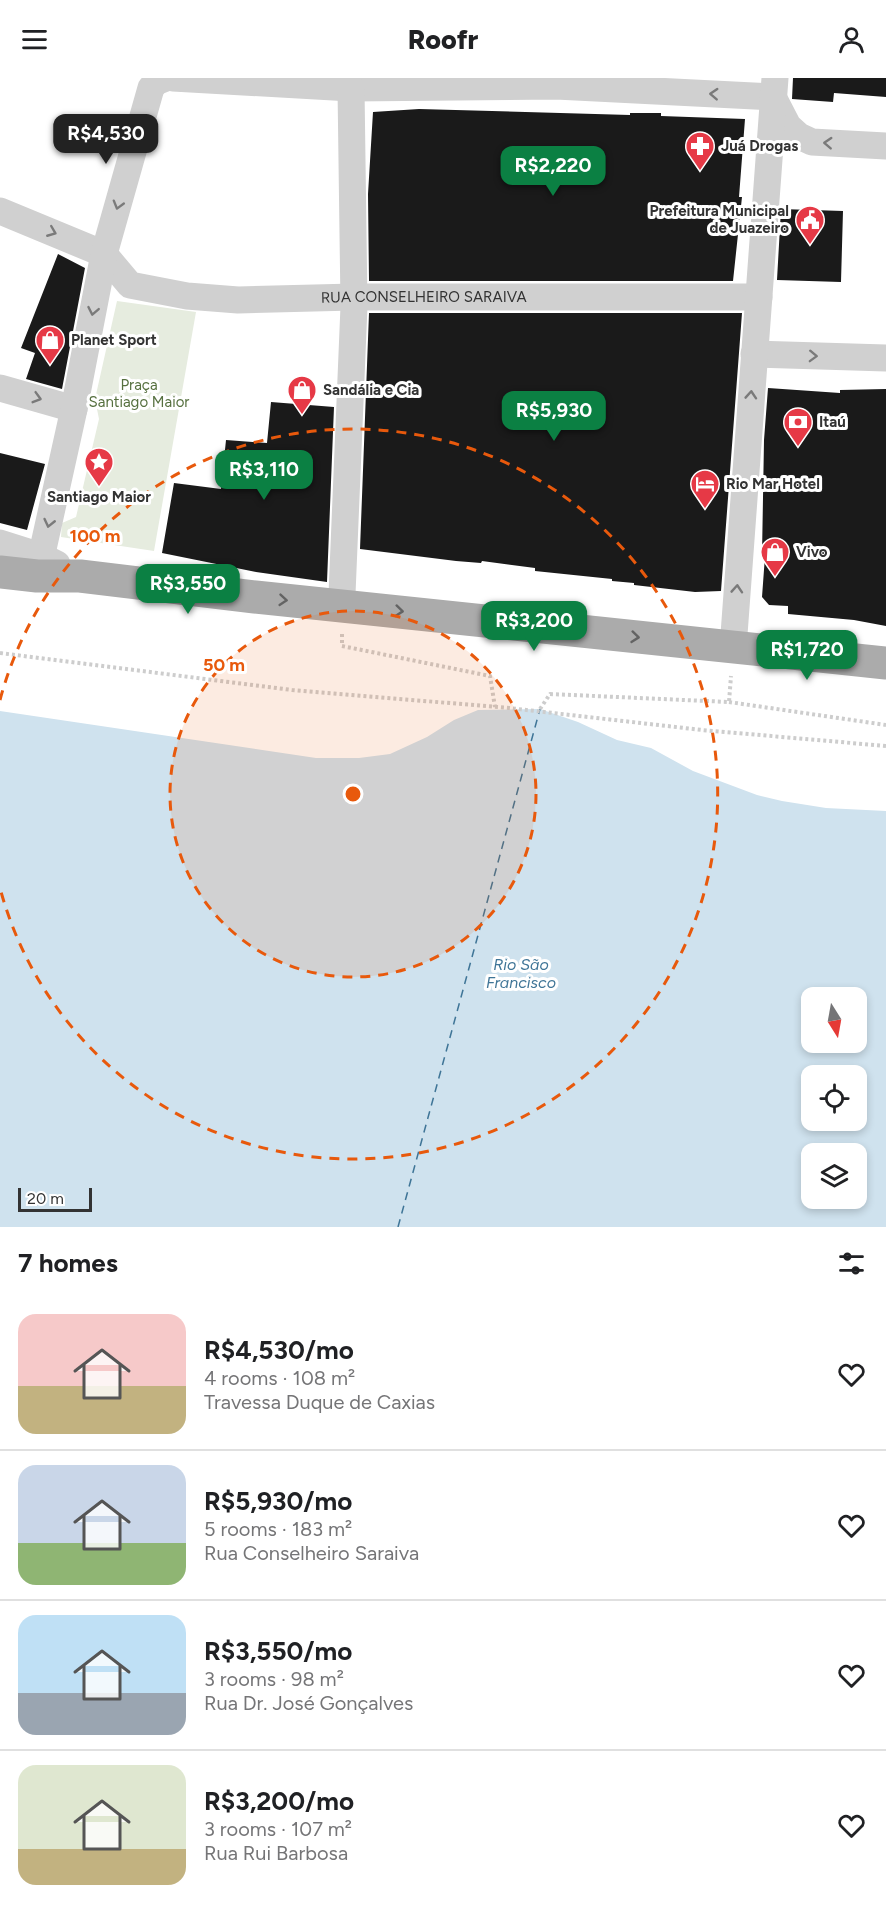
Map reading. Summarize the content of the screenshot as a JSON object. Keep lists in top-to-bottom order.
{
  "streets": {
    "street": ["RUA CONSELHEIRO SARAIVA"]
  },
  "water": ["Rio São Francisco"],
  "parks": ["Praça Santiago Maior"],
  "places": {
    "pharmacy": ["Juá Drogas"],
    "public building": ["Prefeitura Municipal de Juazeiro"],
    "shop": ["Planet Sport", "Sandália e Cia", "Vivo"],
    "bank": ["Itaú"],
    "place": ["Santiago Maior"],
    "hotel": ["Rio Mar Hotel"]
  },
  "scale_bar": "20 m",
  "north": "bottom",
  "page": {
    "header": "Roofr",
    "price": [
      "R$4,530",
      "R$2,220",
      "R$5,930",
      "R$3,110",
      "R$3,550",
      "R$3,200",
      "R$1,720"
    ],
    "scale": "20 m",
    "heading": "7 homes",
    "list": [
      {
        "name": "R$4,530/mo",
        "note": "4 rooms · 108 m² · Travessa Duque de Caxias"
      },
      {
        "name": "R$5,930/mo",
        "note": "5 rooms · 183 m² · Rua Conselheiro Saraiva"
      },
      {
        "name": "R$3,550/mo",
        "note": "3 rooms · 98 m² · Rua Dr. José Gonçalves"
      },
      {
        "name": "R$3,200/mo",
        "note": "3 rooms · 107 m² · Rua Rui Barbosa"
      }
    ]
  },
  "rings": ["100 m", "50 m"]
}
